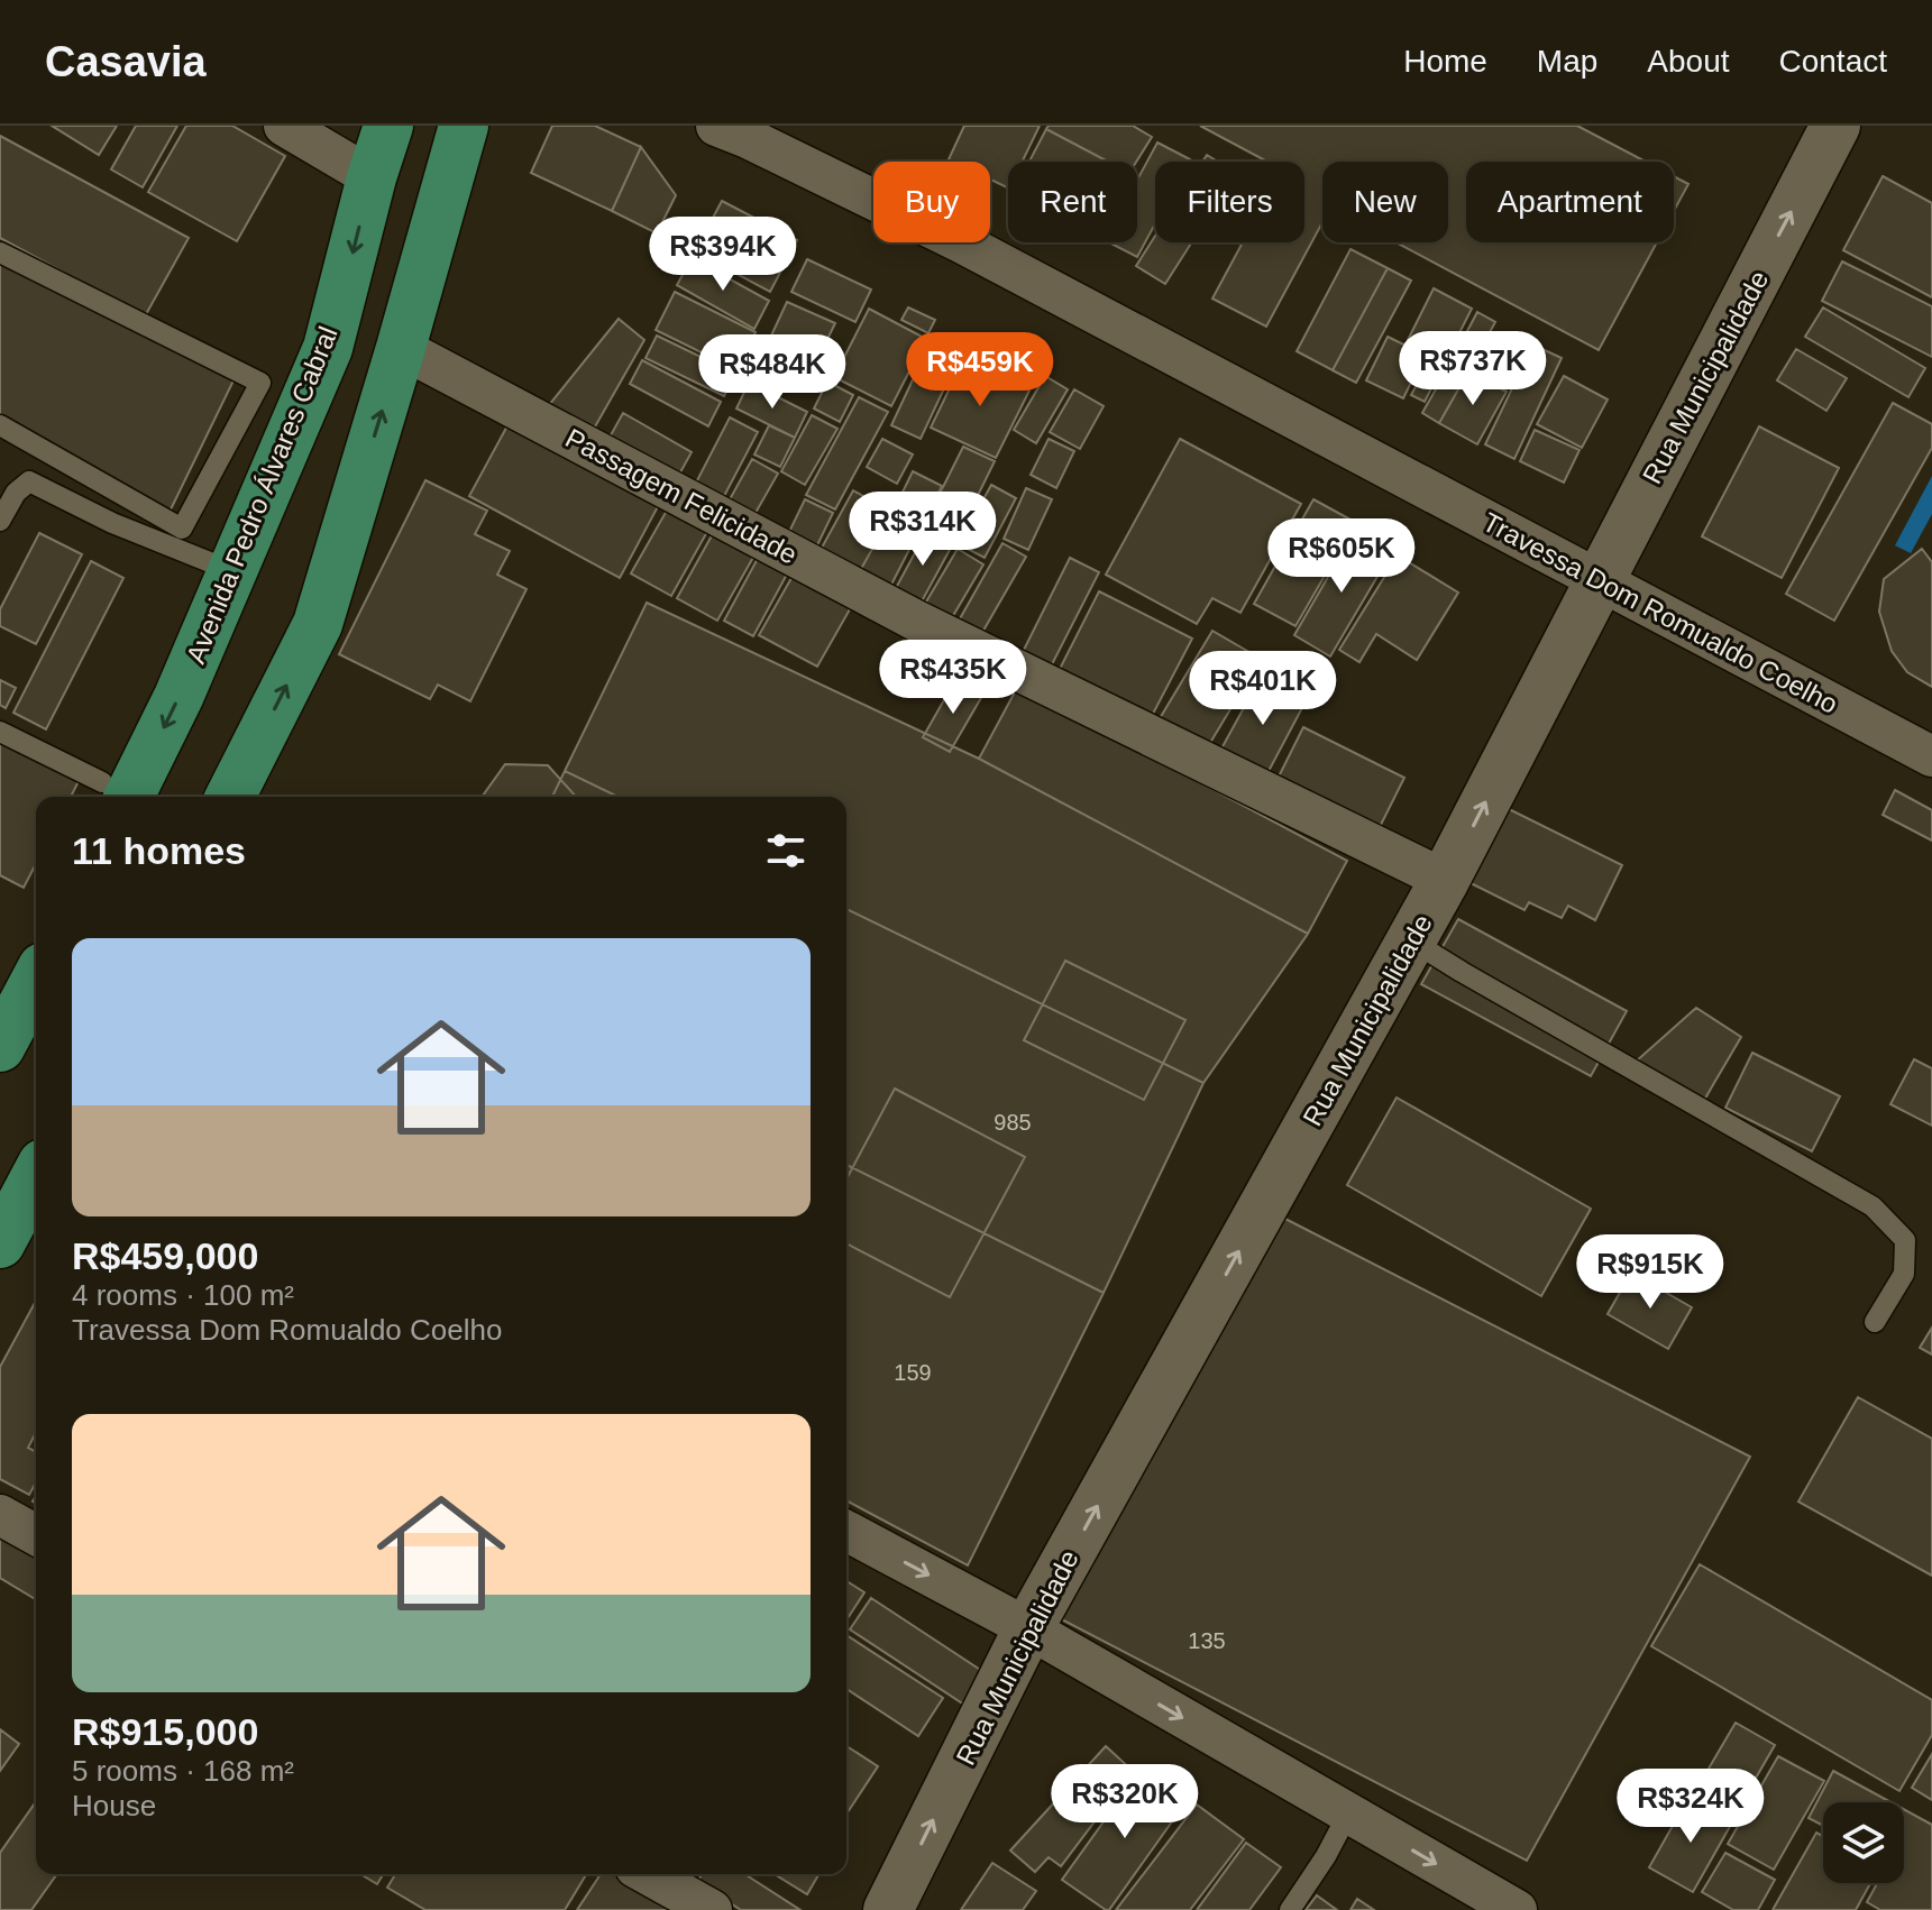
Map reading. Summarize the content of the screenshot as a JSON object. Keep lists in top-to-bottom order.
{
  "streets": {
    "main road": ["Avenida Pedro Álvares Cabral"],
    "street": ["Rua Municipalidade", "Passagem Felicidade", "Travessa Dom Romualdo Coelho"]
  },
  "crossings": [
    ["Rua Municipalidade", "Passagem Felicidade"],
    ["Rua Municipalidade", "Travessa Dom Romualdo Coelho"]
  ],
  "one_way": ["Rua Municipalidade"],
  "house_numbers": ["985", "159", "135"],
  "page": {
    "header": "Casavia",
    "nav": [
      "Home",
      "Map",
      "About",
      "Contact"
    ],
    "chip": [
      "Buy",
      "Rent",
      "Filters",
      "New",
      "Apartment"
    ],
    "price": [
      "R$394K",
      "R$737K",
      "R$459K",
      "R$484K",
      "R$314K",
      "R$605K",
      "R$435K",
      "R$401K",
      "R$915K",
      "R$320K",
      "R$324K"
    ],
    "heading": "11 homes",
    "list": [
      {
        "name": "R$459,000",
        "note": "4 rooms · 100 m² · Travessa Dom Romualdo Coelho"
      },
      {
        "name": "R$915,000",
        "note": "5 rooms · 168 m² · House"
      }
    ]
  }
}
